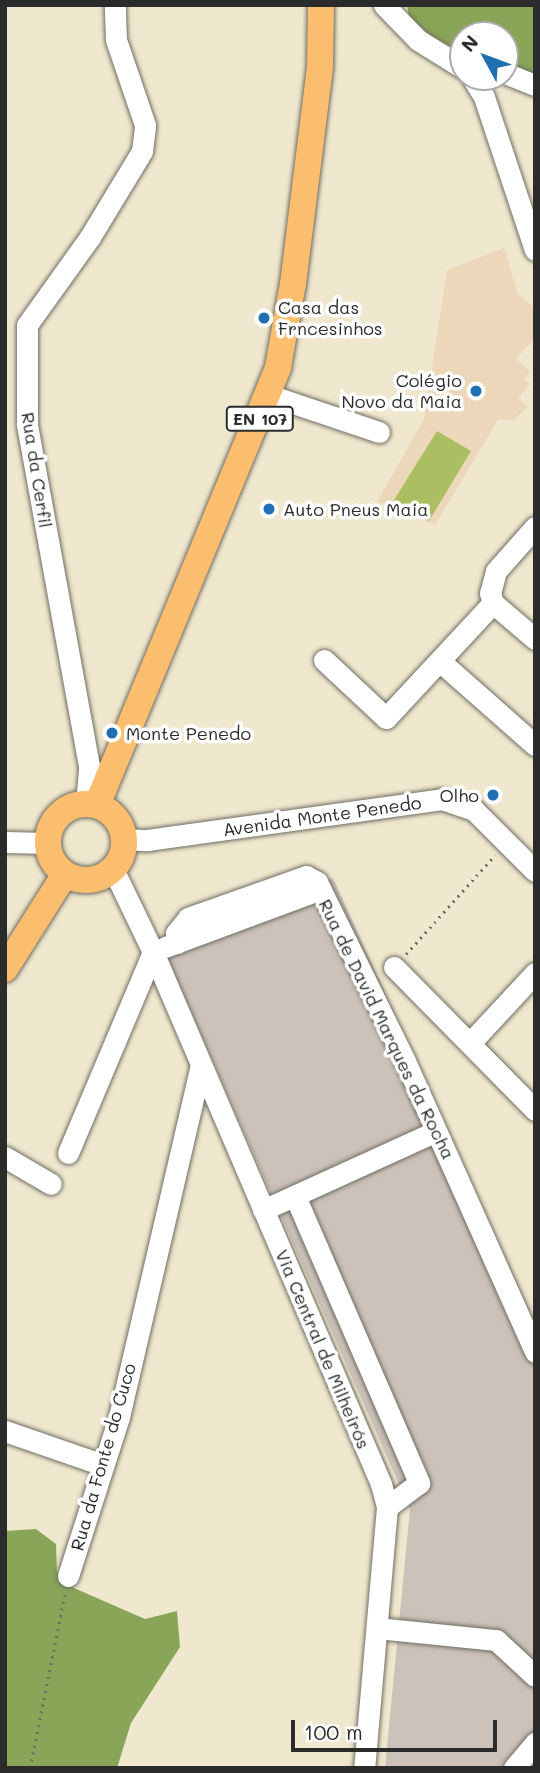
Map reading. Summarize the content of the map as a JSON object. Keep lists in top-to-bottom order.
{
  "streets": {
    "main road": ["EN 107"],
    "street": [
      "Rua da Cerfil",
      "Avenida Monte Penedo",
      "Rua de David Marques da Rocha",
      "Via Central de Milheirós",
      "Rua da Fonte do Cuco"
    ]
  },
  "crossings": [
    ["EN 107", "Rua da Cerfil"],
    ["EN 107", "Avenida Monte Penedo"],
    ["EN 107", "Via Central de Milheirós"],
    ["Rua da Cerfil", "Avenida Monte Penedo"],
    ["Rua da Cerfil", "Via Central de Milheirós"],
    ["Avenida Monte Penedo", "Via Central de Milheirós"],
    ["Rua de David Marques da Rocha", "Via Central de Milheirós"],
    ["Via Central de Milheirós", "Rua da Fonte do Cuco"]
  ],
  "places": [
    "Casa das Frncesinhos",
    "Colégio Novo da Maia",
    "Auto Pneus Maia",
    "Monte Penedo",
    "Olho"
  ],
  "scale_bar": "100 m",
  "north": "top left"
}
